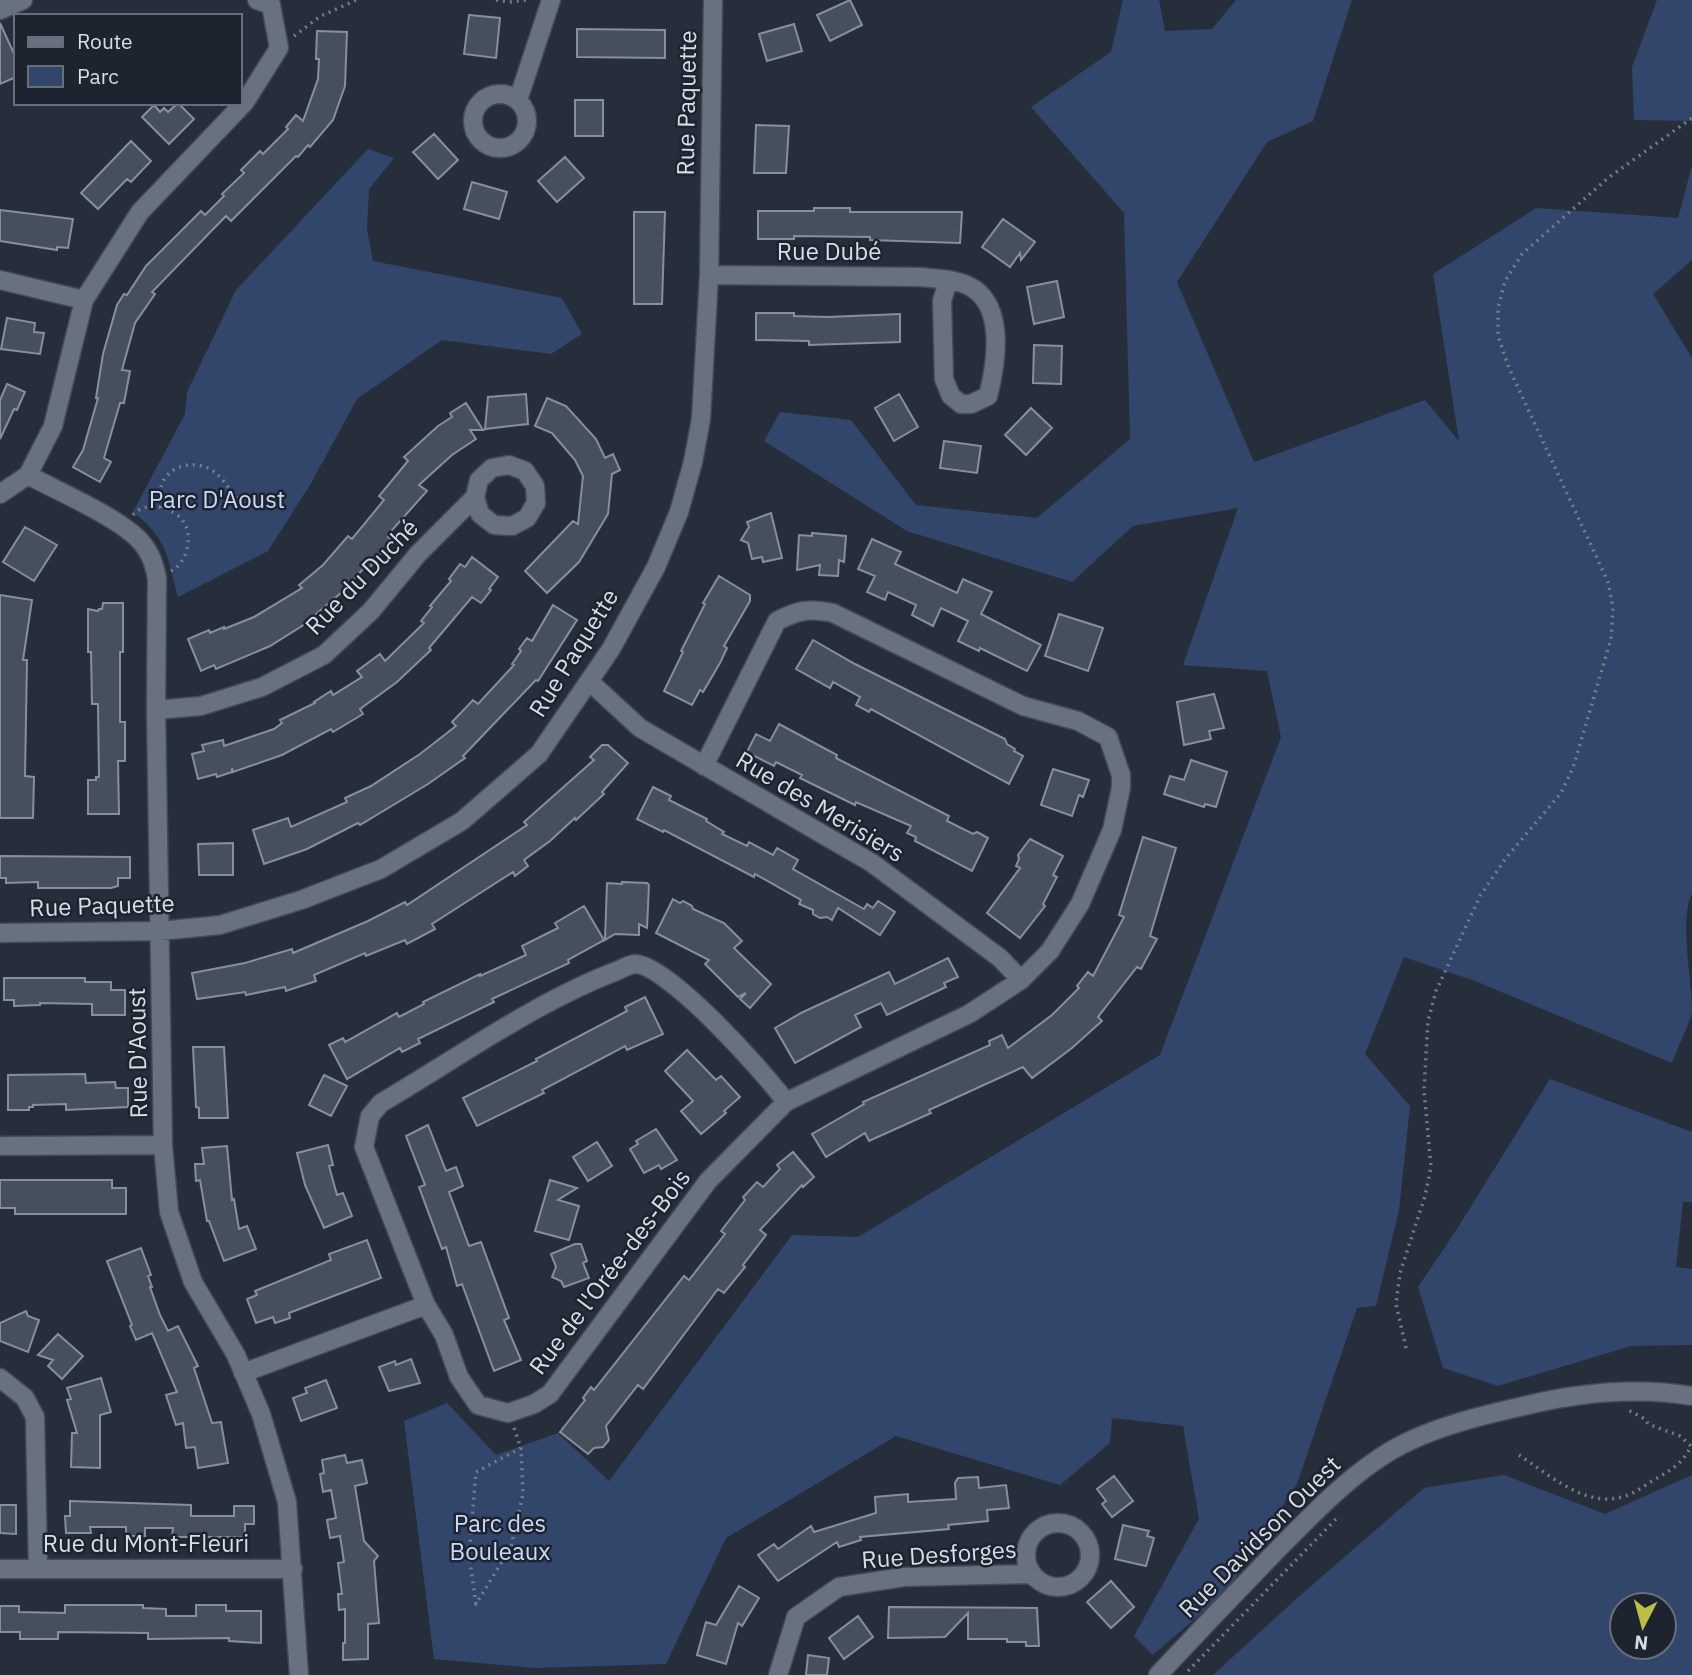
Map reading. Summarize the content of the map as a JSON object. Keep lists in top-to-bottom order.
{
  "streets": {
    "street": [
      "Rue Paquette",
      "Rue Dubé",
      "Rue du Duché",
      "Rue des Merisiers",
      "Rue D'Aoust",
      "Rue de l'Orée-des-Bois",
      "Rue Davidson Ouest",
      "Rue du Mont-Fleuri",
      "Rue Desforges"
    ]
  },
  "crossings": [
    ["Rue Paquette", "Rue Dubé"],
    ["Rue Paquette", "Rue des Merisiers"],
    ["Rue Paquette", "Rue D'Aoust"],
    ["Rue du Duché", "Rue D'Aoust"],
    ["Rue des Merisiers", "Rue de l'Orée-des-Bois"],
    ["Rue D'Aoust", "Rue du Mont-Fleuri"]
  ],
  "parks": ["Parc D'Aoust", "Parc des Bouleaux"],
  "legend": ["Route", "Parc"],
  "north": "bottom"
}
